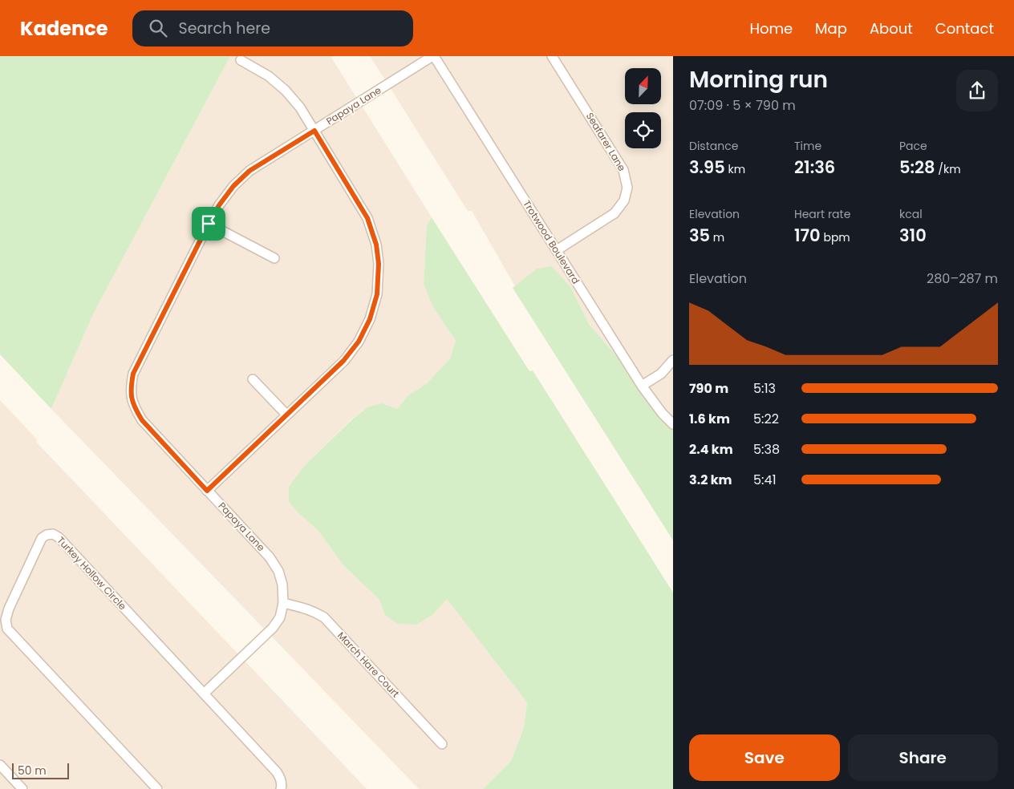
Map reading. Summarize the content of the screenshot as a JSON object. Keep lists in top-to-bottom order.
{
  "streets": {
    "street": [
      "Papaya Lane",
      "Seafarer Lane",
      "Trotwood Boulevard",
      "Turkey Hollow Circle",
      "March Hare Court"
    ]
  },
  "crossings": [
    ["Papaya Lane", "Trotwood Boulevard"],
    ["Papaya Lane", "Turkey Hollow Circle"],
    ["Papaya Lane", "March Hare Court"],
    ["Seafarer Lane", "Trotwood Boulevard"]
  ],
  "scale_bar": "50 m",
  "north": "top right",
  "page": {
    "header": "Kadence",
    "search": "Search here",
    "nav": [
      "Home",
      "Map",
      "About",
      "Contact"
    ],
    "heading": ["Morning run", "07:09 · 5 × 790 m"],
    "stats": [
      ["Distance", "3.95 km"],
      ["Time", "21:36"],
      ["Pace", "5:28 /km"],
      ["Elevation", "35 m"],
      ["Heart rate", "170 bpm"],
      ["kcal", "310"]
    ],
    "chart": ["Elevation", "280–287 m"],
    "list": [
      {
        "name": "790 m",
        "note": "5:13"
      },
      {
        "name": "1.6 km",
        "note": "5:22"
      },
      {
        "name": "2.4 km",
        "note": "5:38"
      },
      {
        "name": "3.2 km",
        "note": "5:41"
      }
    ],
    "buttons": ["Save", "Share"],
    "scale": "50 m"
  }
}
